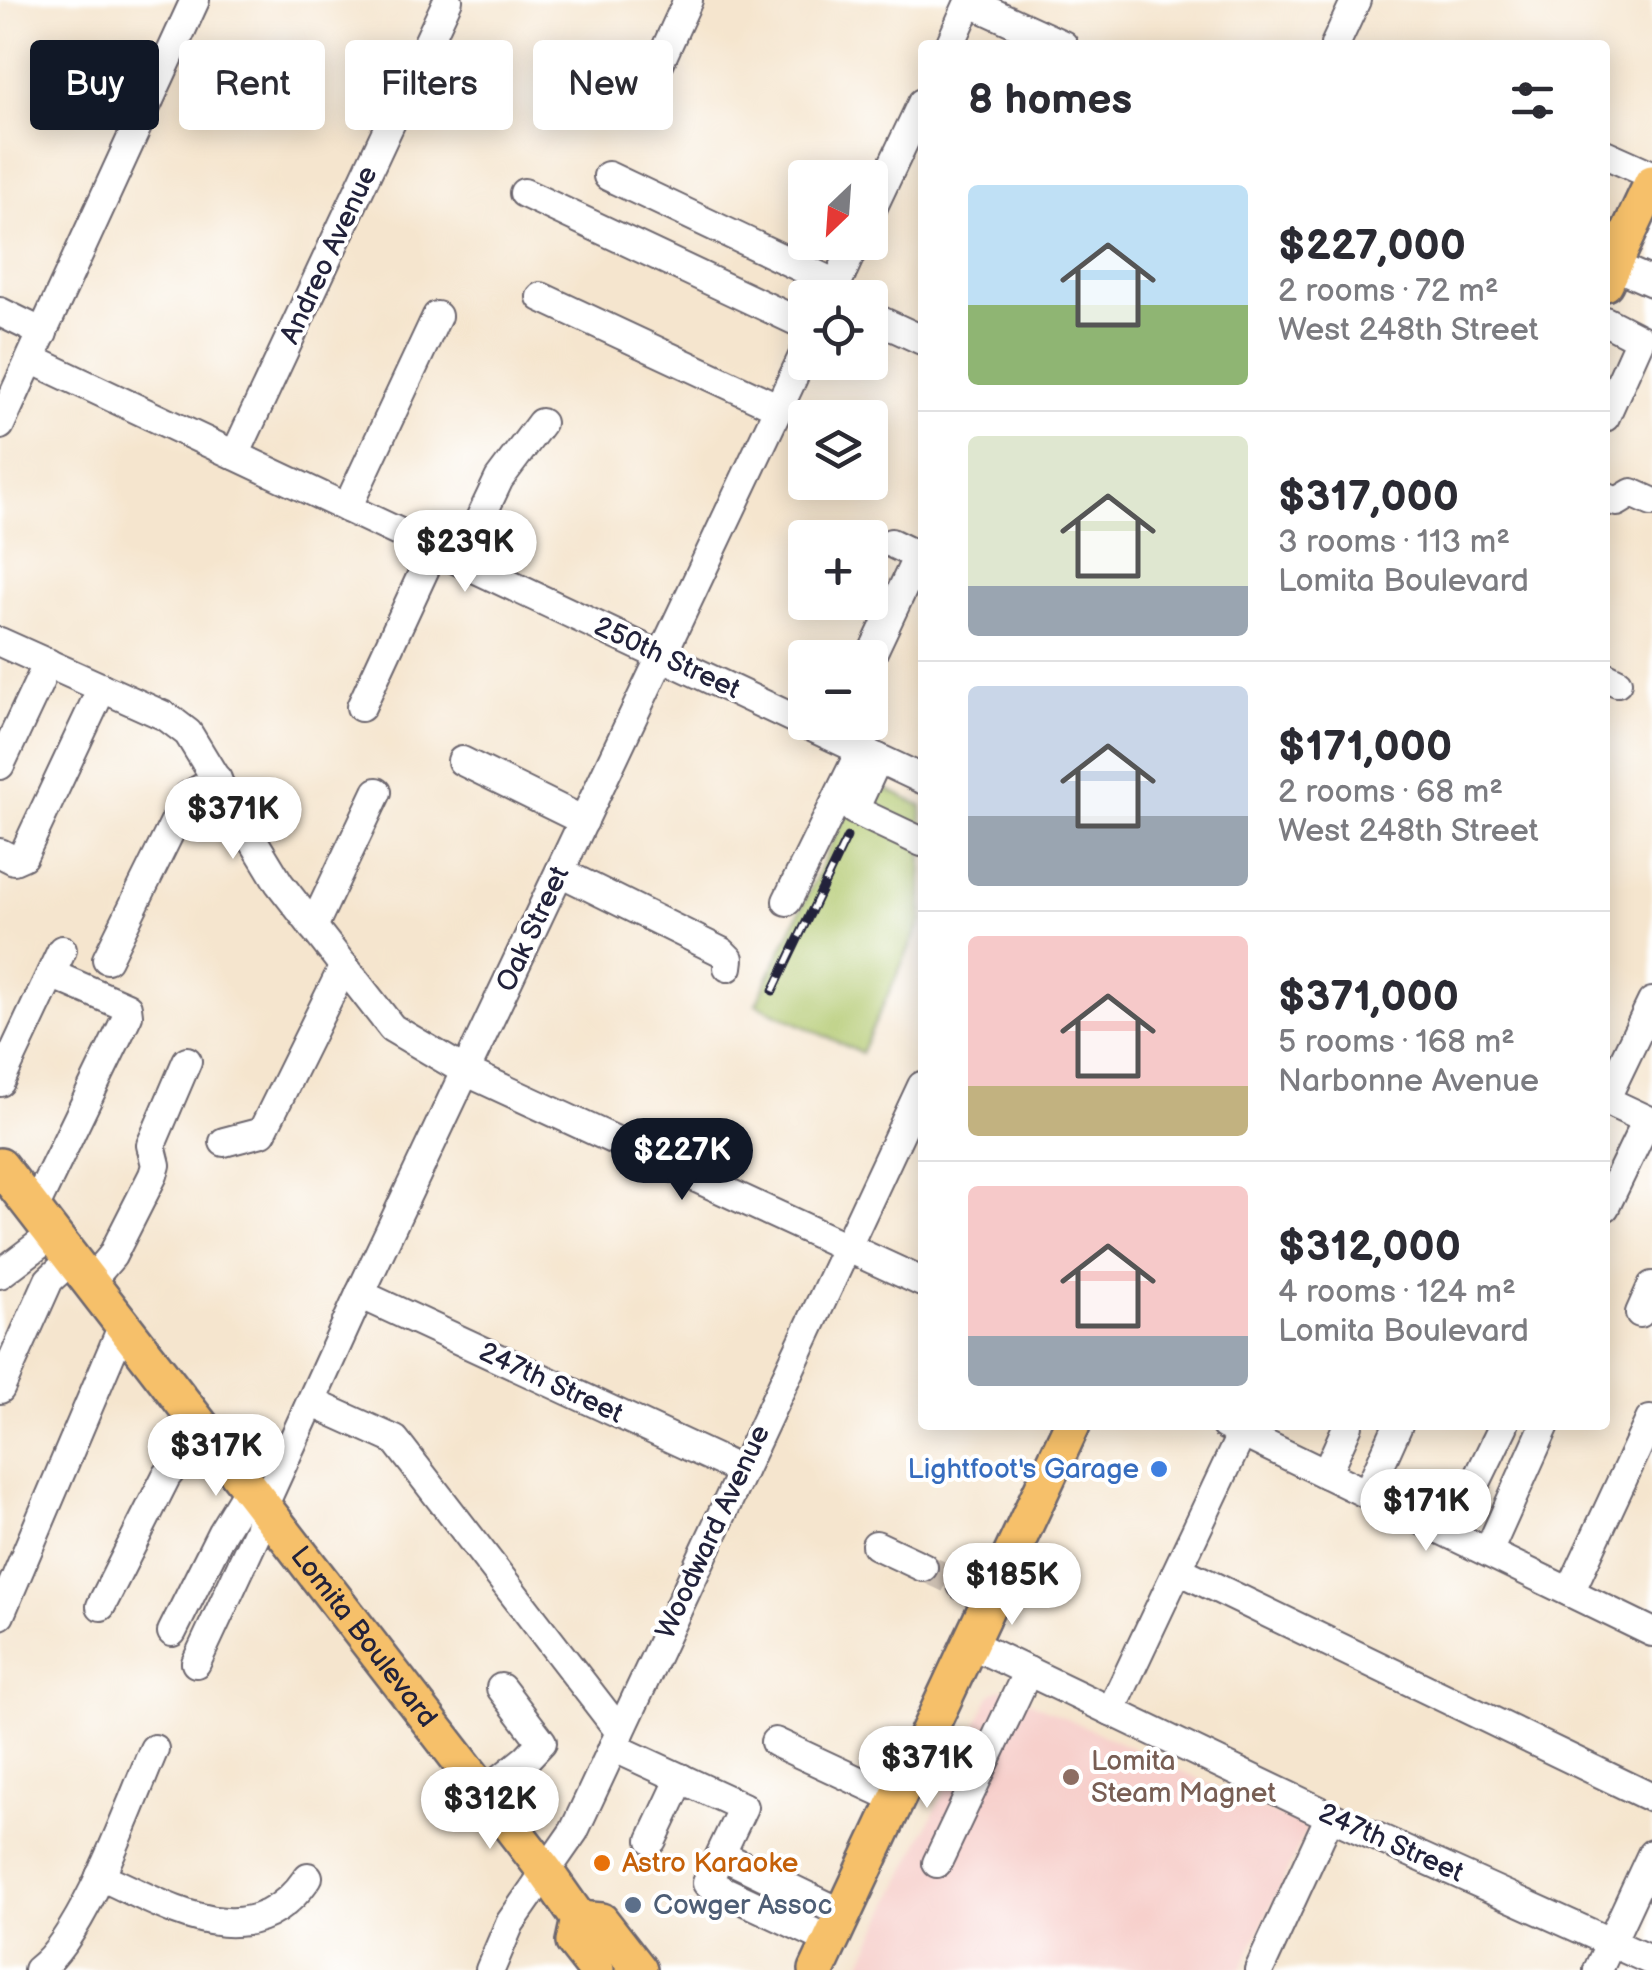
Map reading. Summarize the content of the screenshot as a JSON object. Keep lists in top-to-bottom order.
{
  "streets": {
    "main road": ["Lomita Boulevard"],
    "street": [
      "Andreo Avenue",
      "250th Street",
      "Oak Street",
      "247th Street",
      "Woodward Avenue"
    ]
  },
  "crossings": [
    ["Andreo Avenue", "250th Street"],
    ["250th Street", "Oak Street"],
    ["Oak Street", "247th Street"],
    ["Oak Street", "Lomita Boulevard"],
    ["247th Street", "Woodward Avenue"],
    ["Woodward Avenue", "Lomita Boulevard"]
  ],
  "places": [
    "Lightfoot's Garage",
    "Lomita Steam Magnet",
    "Astro Karaoke",
    "Cowger Assoc"
  ],
  "north": "bottom left",
  "page": {
    "chip": [
      "Buy",
      "Rent",
      "Filters",
      "New"
    ],
    "heading": "8 homes",
    "map_buttons": ["+", "−"],
    "list": [
      {
        "name": "$227,000",
        "note": "2 rooms · 72 m² · West 248th Street"
      },
      {
        "name": "$317,000",
        "note": "3 rooms · 113 m² · Lomita Boulevard"
      },
      {
        "name": "$171,000",
        "note": "2 rooms · 68 m² · West 248th Street"
      },
      {
        "name": "$371,000",
        "note": "5 rooms · 168 m² · Narbonne Avenue"
      },
      {
        "name": "$312,000",
        "note": "4 rooms · 124 m² · Lomita Boulevard"
      }
    ],
    "price": [
      "$239K",
      "$371K",
      "$227K",
      "$317K",
      "$171K",
      "$185K",
      "$371K",
      "$312K"
    ]
  }
}
